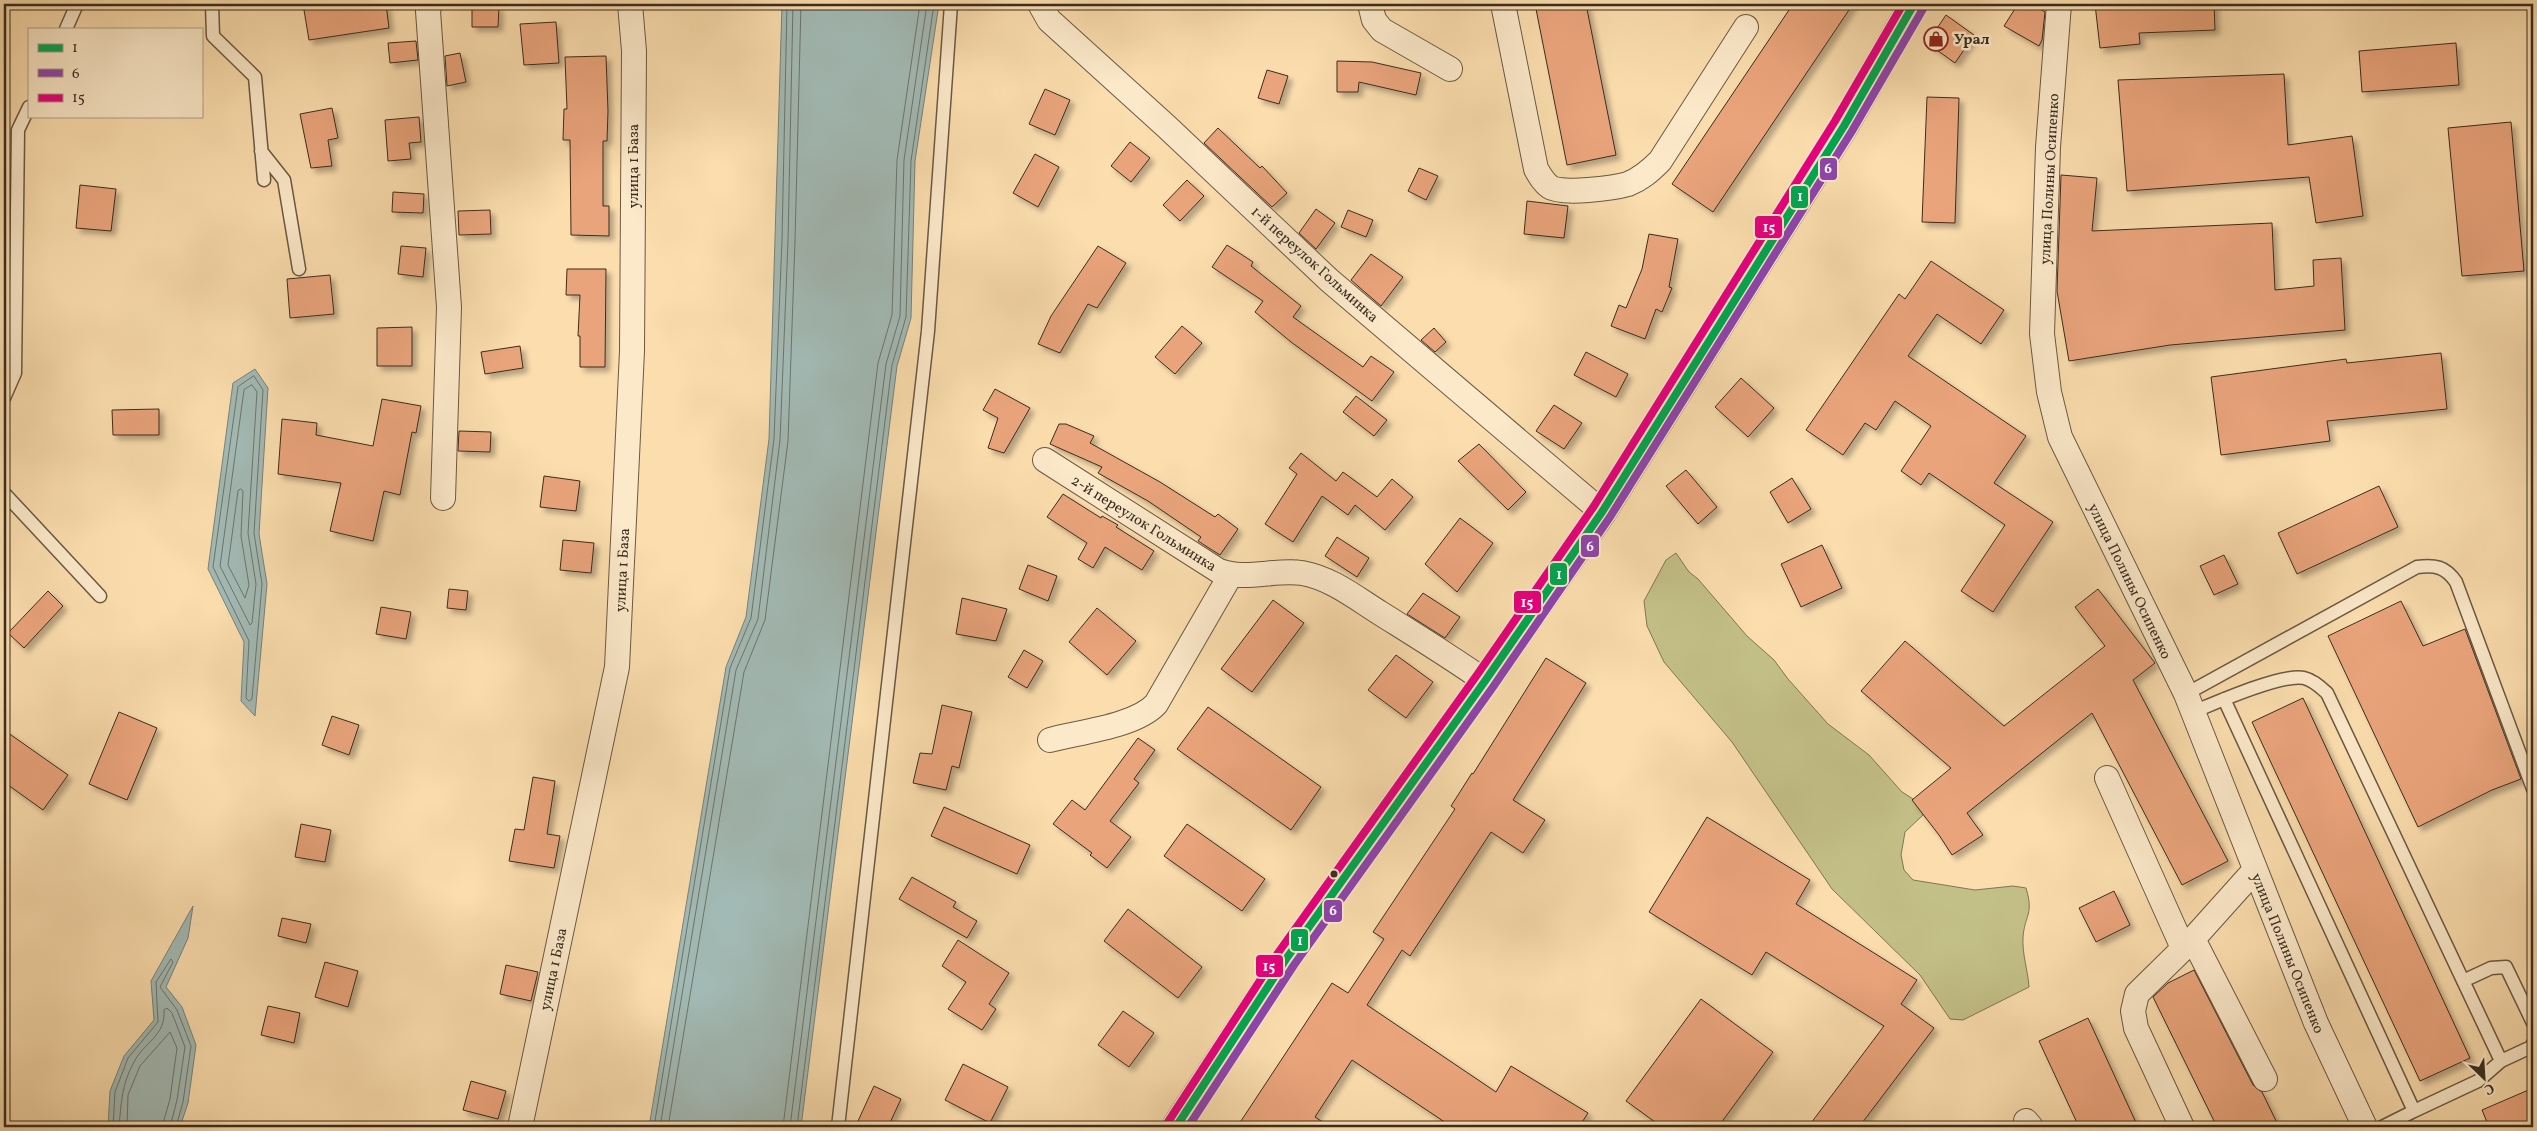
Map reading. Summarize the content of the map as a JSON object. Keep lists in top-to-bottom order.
{
  "streets": {
    "street": [
      "улица 1 База",
      "улица Полины Осипенко",
      "1-й переулок Гольминка",
      "2-й переулок Гольминка"
    ]
  },
  "places": {
    "shop": ["Урал"]
  },
  "lines": ["transit line 1", "transit line 15", "transit line 6"],
  "legend": ["1", "6", "15"],
  "north": "bottom right"
}
